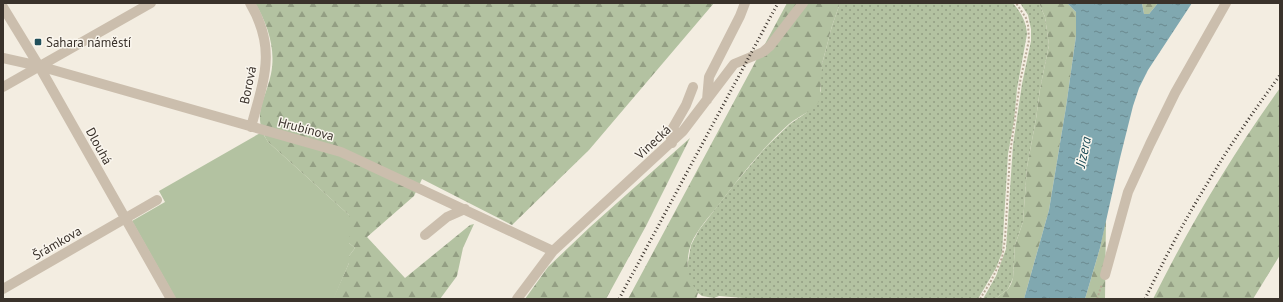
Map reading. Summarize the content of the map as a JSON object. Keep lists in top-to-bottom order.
{
  "streets": {
    "street": [
      "Borová",
      "Hrubínova",
      "Vinecká",
      "Dlouhá",
      "Šrámkova"
    ]
  },
  "crossings": [
    ["Borová", "Hrubínova"],
    ["Hrubínova", "Vinecká"],
    ["Hrubínova", "Dlouhá"],
    ["Dlouhá", "Šrámkova"]
  ],
  "water": ["Jizera"],
  "places": {
    "transit": ["Sahara náměstí"]
  }
}
